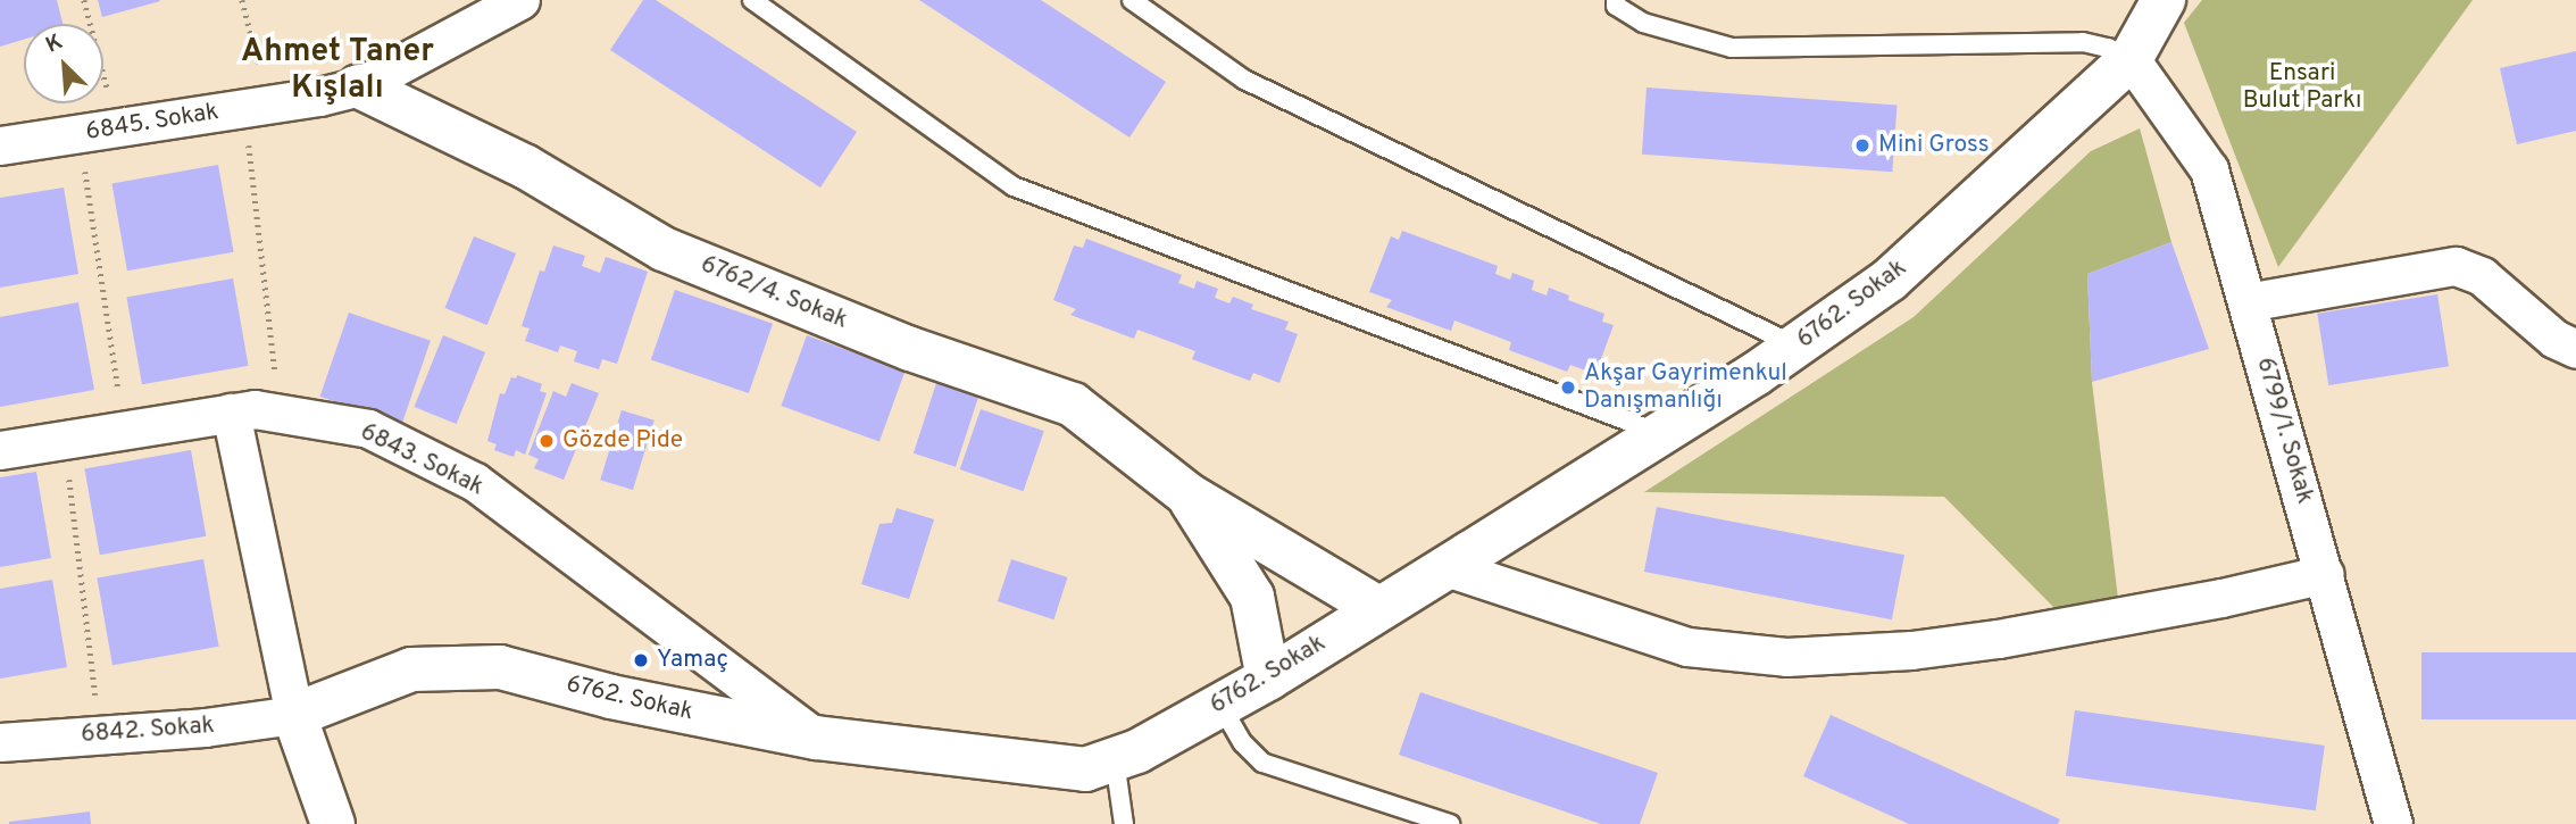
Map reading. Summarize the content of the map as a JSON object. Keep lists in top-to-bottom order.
{
  "streets": {
    "main road": ["6762/4. Sokak", "6762. Sokak"],
    "street": [
      "6845. Sokak",
      "6799/1. Sokak",
      "6843. Sokak",
      "6842. Sokak"
    ]
  },
  "crossings": [
    ["6845. Sokak", "6762/4. Sokak"],
    ["6762/4. Sokak", "6762. Sokak"],
    ["6762. Sokak", "6799/1. Sokak"],
    ["6762. Sokak", "6843. Sokak"],
    ["6762. Sokak", "6842. Sokak"]
  ],
  "districts": ["Ahmet Taner Kışlalı"],
  "parks": ["Ensari Bulut Parkı"],
  "places": [
    "Mini Gross",
    "Akşar Gayrimenkul Danışmanlığı",
    "Gözde Pide",
    "Yamaç"
  ],
  "north": "top left"
}
